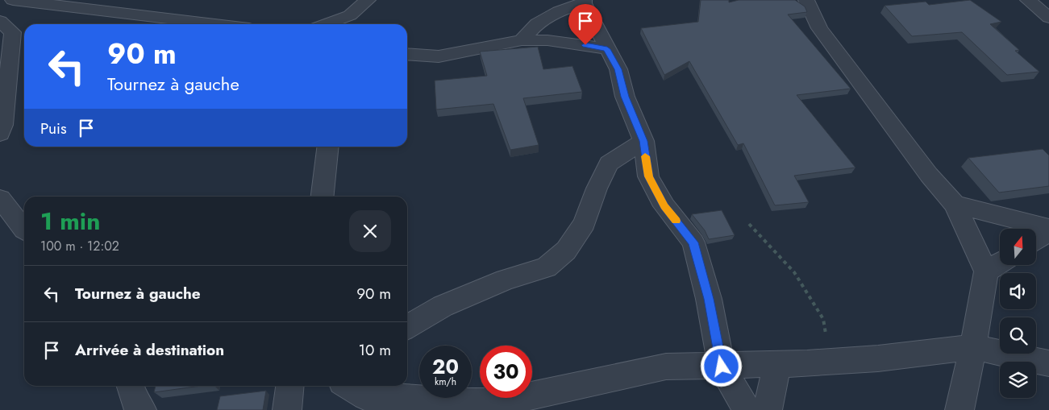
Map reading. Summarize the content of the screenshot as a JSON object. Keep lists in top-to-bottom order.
{
  "north": "top",
  "page": {
    "turn": ["90 m", "Tournez à gauche"],
    "then": "Puis",
    "heading": ["1 min", "100 m · 12:02"],
    "list": [
      {
        "name": "Tournez à gauche",
        "value": "90 m"
      },
      {
        "name": "Arrivée à destination",
        "value": "10 m"
      }
    ],
    "speed": "20 km/h",
    "limit": "30"
  }
}
